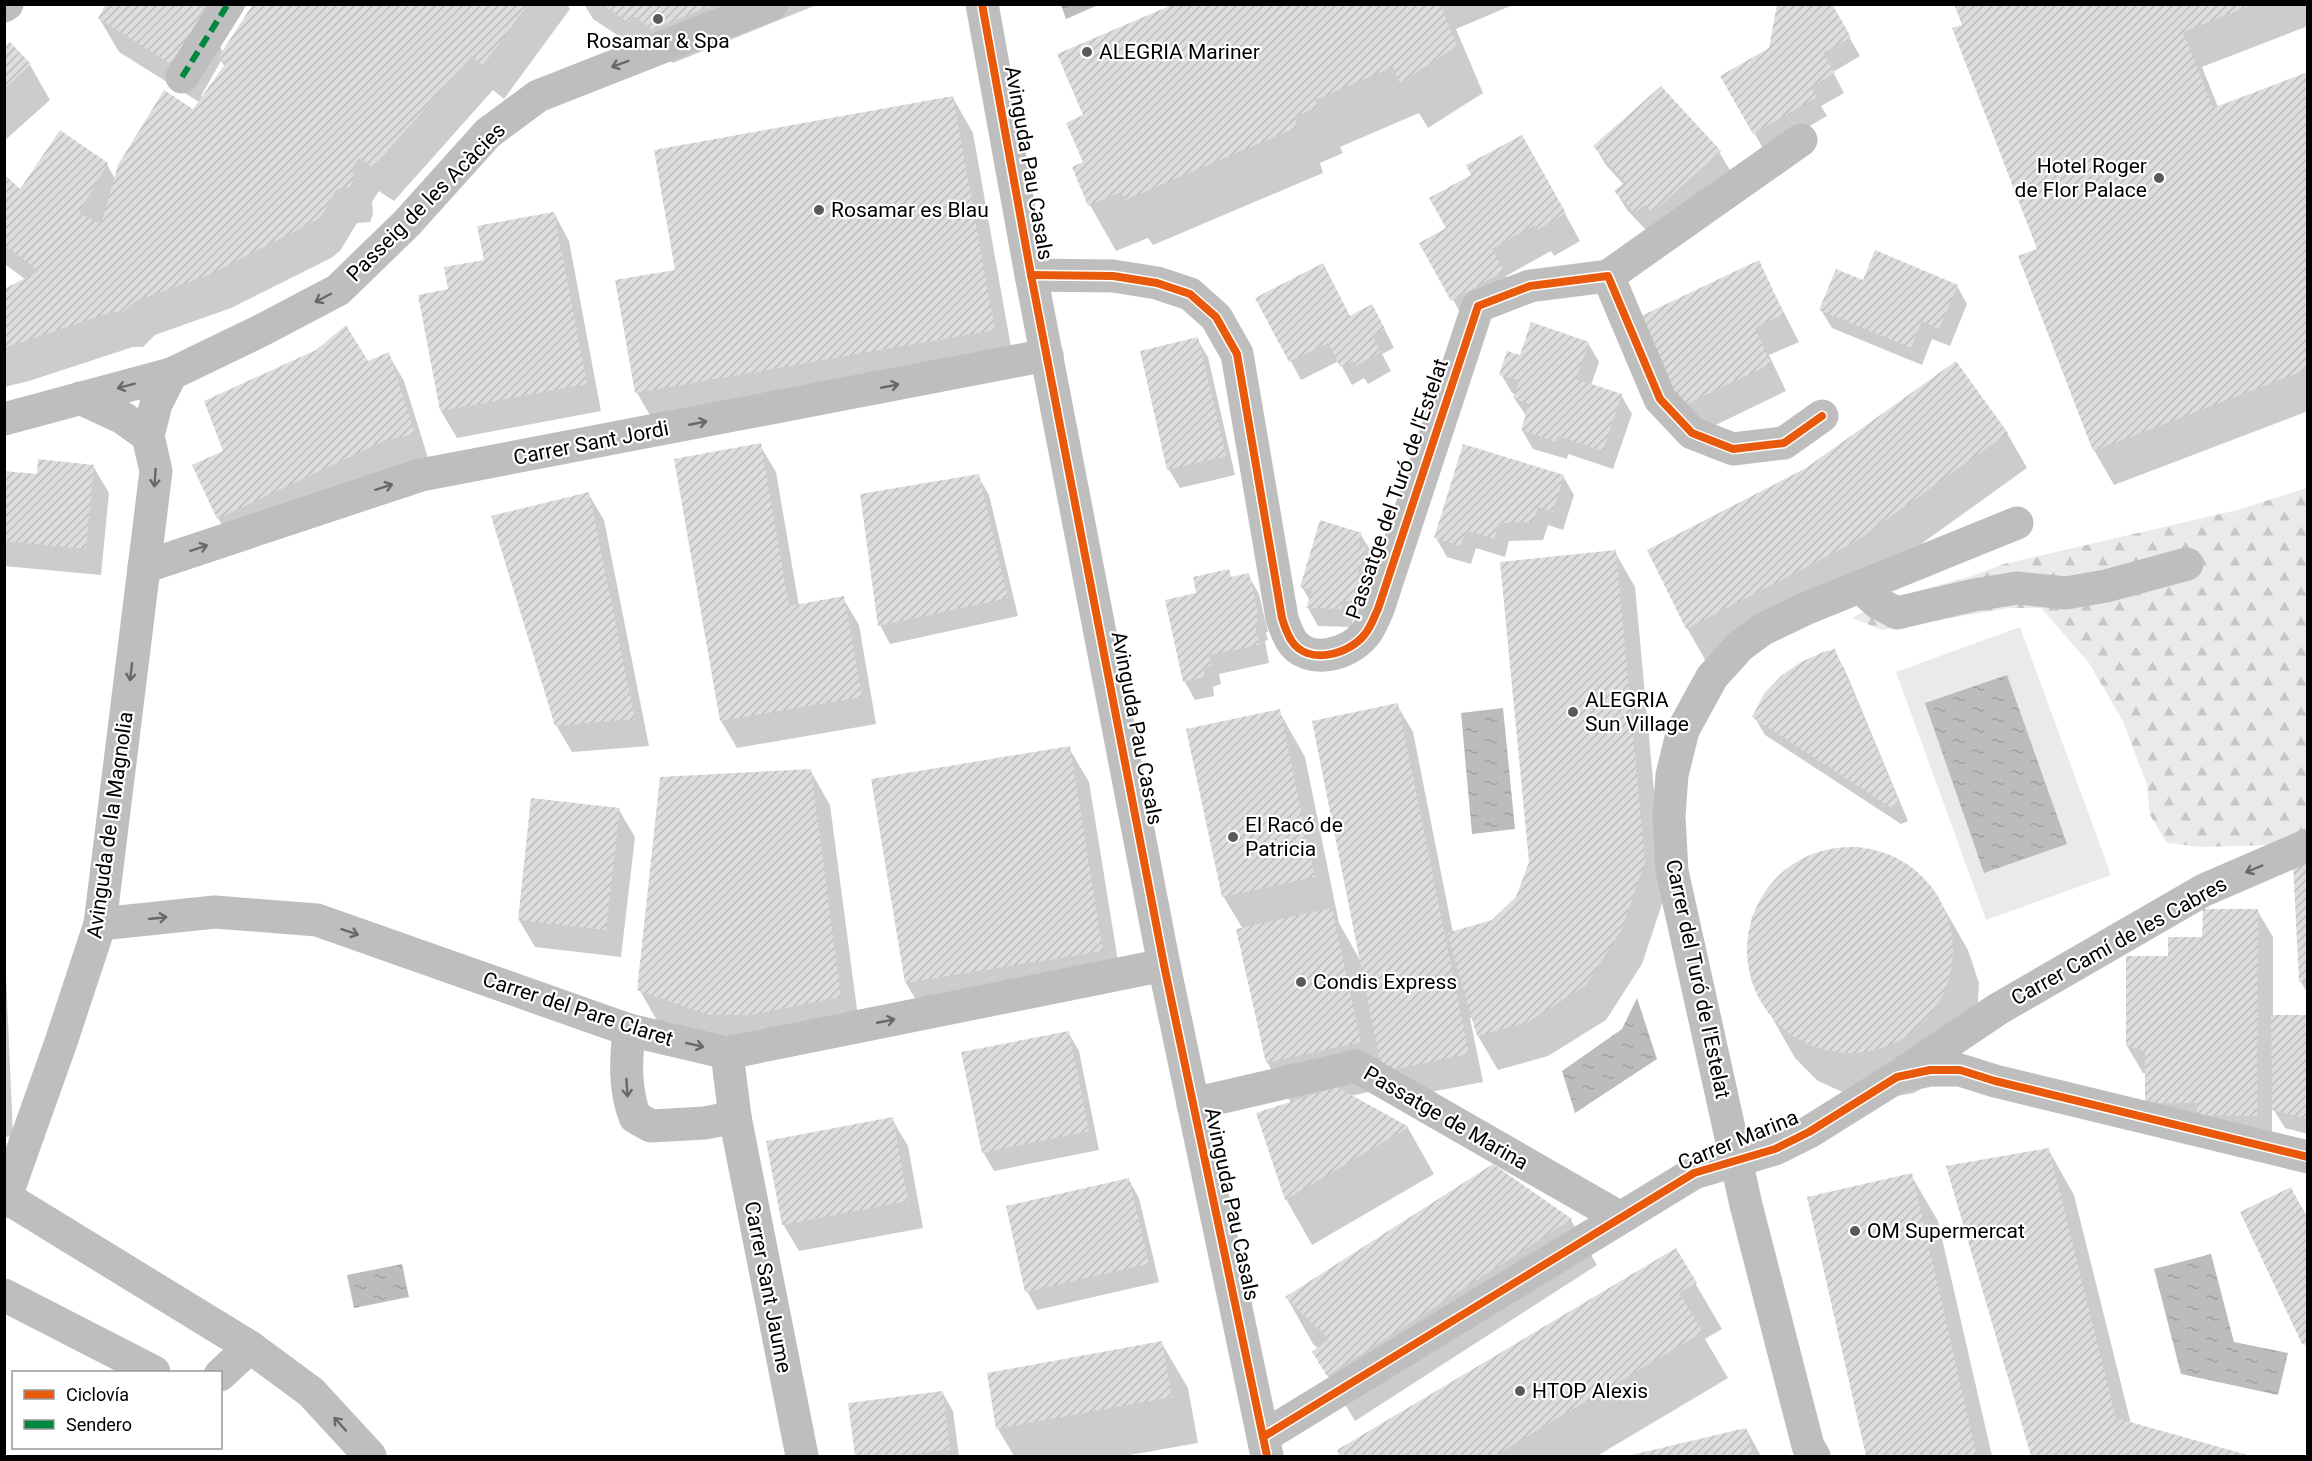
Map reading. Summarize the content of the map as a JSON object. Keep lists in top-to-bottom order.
{
  "streets": {
    "street": [
      "Avinguda Pau Casals",
      "Passeig de les Acàcies",
      "Carrer Sant Jordi",
      "Passatge del Turó de l'Estelat",
      "Avinguda de la Magnolia",
      "Carrer Camí de les Cabres",
      "Carrer del Turó de l'Estelat",
      "Carrer del Pare Claret",
      "Passatge de Marina",
      "Carrer Marina",
      "Carrer Sant Jaume"
    ]
  },
  "crossings": [
    ["Avinguda Pau Casals", "Carrer Sant Jordi"],
    ["Avinguda Pau Casals", "Passatge del Turó de l'Estelat"],
    ["Avinguda Pau Casals", "Carrer del Pare Claret"],
    ["Avinguda Pau Casals", "Passatge de Marina"],
    ["Avinguda Pau Casals", "Carrer Marina"],
    ["Passeig de les Acàcies", "Avinguda de la Magnolia"],
    ["Carrer Sant Jordi", "Avinguda de la Magnolia"],
    ["Avinguda de la Magnolia", "Carrer del Pare Claret"],
    ["Carrer Camí de les Cabres", "Carrer Marina"],
    ["Carrer del Turó de l'Estelat", "Carrer Marina"],
    ["Carrer del Pare Claret", "Carrer Sant Jaume"],
    ["Passatge de Marina", "Carrer Marina"]
  ],
  "one_way": [
    "Passeig de les Acàcies",
    "Carrer Sant Jordi",
    "Avinguda de la Magnolia",
    "Carrer Camí de les Cabres",
    "Carrer del Pare Claret"
  ],
  "places": [
    "Rosamar & Spa",
    "ALEGRIA Mariner",
    "Hotel Roger de Flor Palace",
    "Rosamar es Blau",
    "ALEGRIA Sun Village",
    "El Racó de Patricia",
    "Condis Express",
    "OM Supermercat",
    "HTOP Alexis"
  ],
  "legend": ["Ciclovía", "Sendero"]
}
